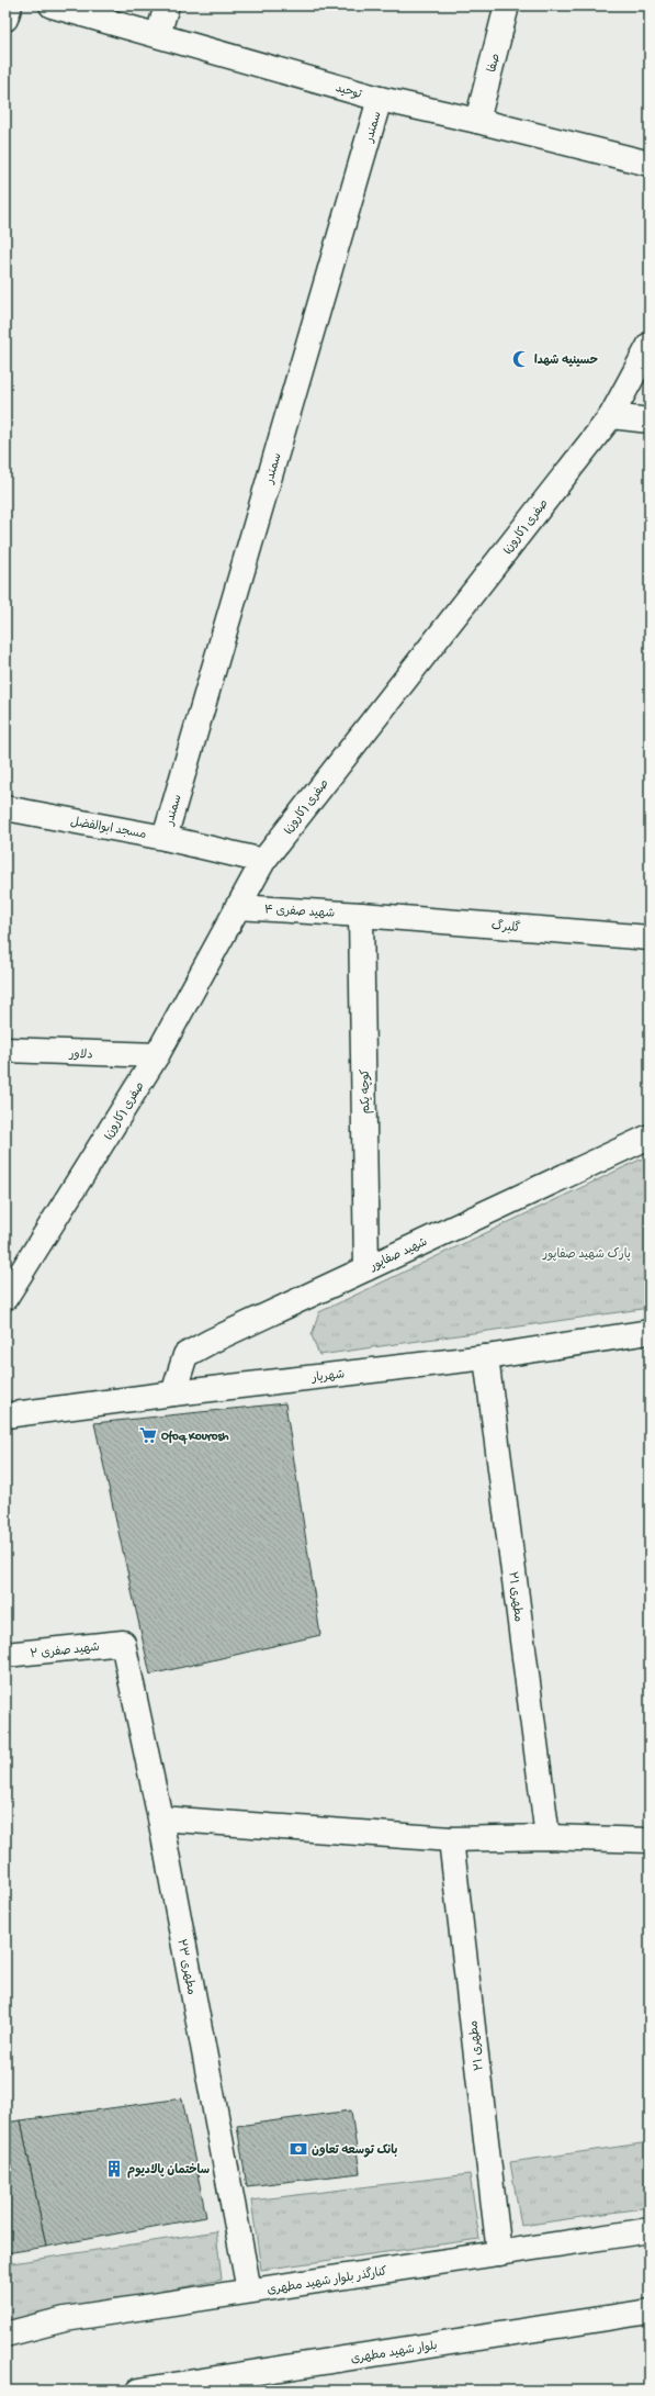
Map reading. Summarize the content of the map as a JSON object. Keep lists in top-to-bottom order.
{
  "streets": {
    "street": [
      "صفا",
      "توحید",
      "سمندر",
      "صفری (کارون)",
      "مسجد ابوالفضل",
      "شهید صفری ۴",
      "گلبرگ",
      "دلاور",
      "کوچه یکم",
      "شهید صفاپور",
      "شهریار",
      "مطهری ۲۱",
      "شهید صفری ۲",
      "مطهری ۲۳",
      "کنارگذر بلوار شهید مطهری",
      "بلوار شهید مطهری"
    ]
  },
  "crossings": [
    ["صفا", "توحید"],
    ["توحید", "سمندر"],
    ["سمندر", "مسجد ابوالفضل"],
    ["صفری (کارون)", "مسجد ابوالفضل"],
    ["صفری (کارون)", "شهید صفری ۴"],
    ["صفری (کارون)", "دلاور"],
    ["شهید صفری ۴", "گلبرگ"],
    ["شهید صفری ۴", "کوچه یکم"],
    ["گلبرگ", "کوچه یکم"],
    ["کوچه یکم", "شهید صفاپور"],
    ["شهید صفاپور", "شهریار"],
    ["شهریار", "مطهری ۲۱"],
    ["مطهری ۲۱", "کنارگذر بلوار شهید مطهری"],
    ["شهید صفری ۲", "مطهری ۲۳"],
    ["مطهری ۲۳", "کنارگذر بلوار شهید مطهری"]
  ],
  "parks": ["پارک شهید صفاپور"],
  "places": {
    "mosque": ["حسینیه شهدا"],
    "supermarket": ["Ofoq Kourosh"],
    "bank": ["بانک توسعه تعاون"],
    "building": ["ساختمان پالادیوم"]
  }
}
